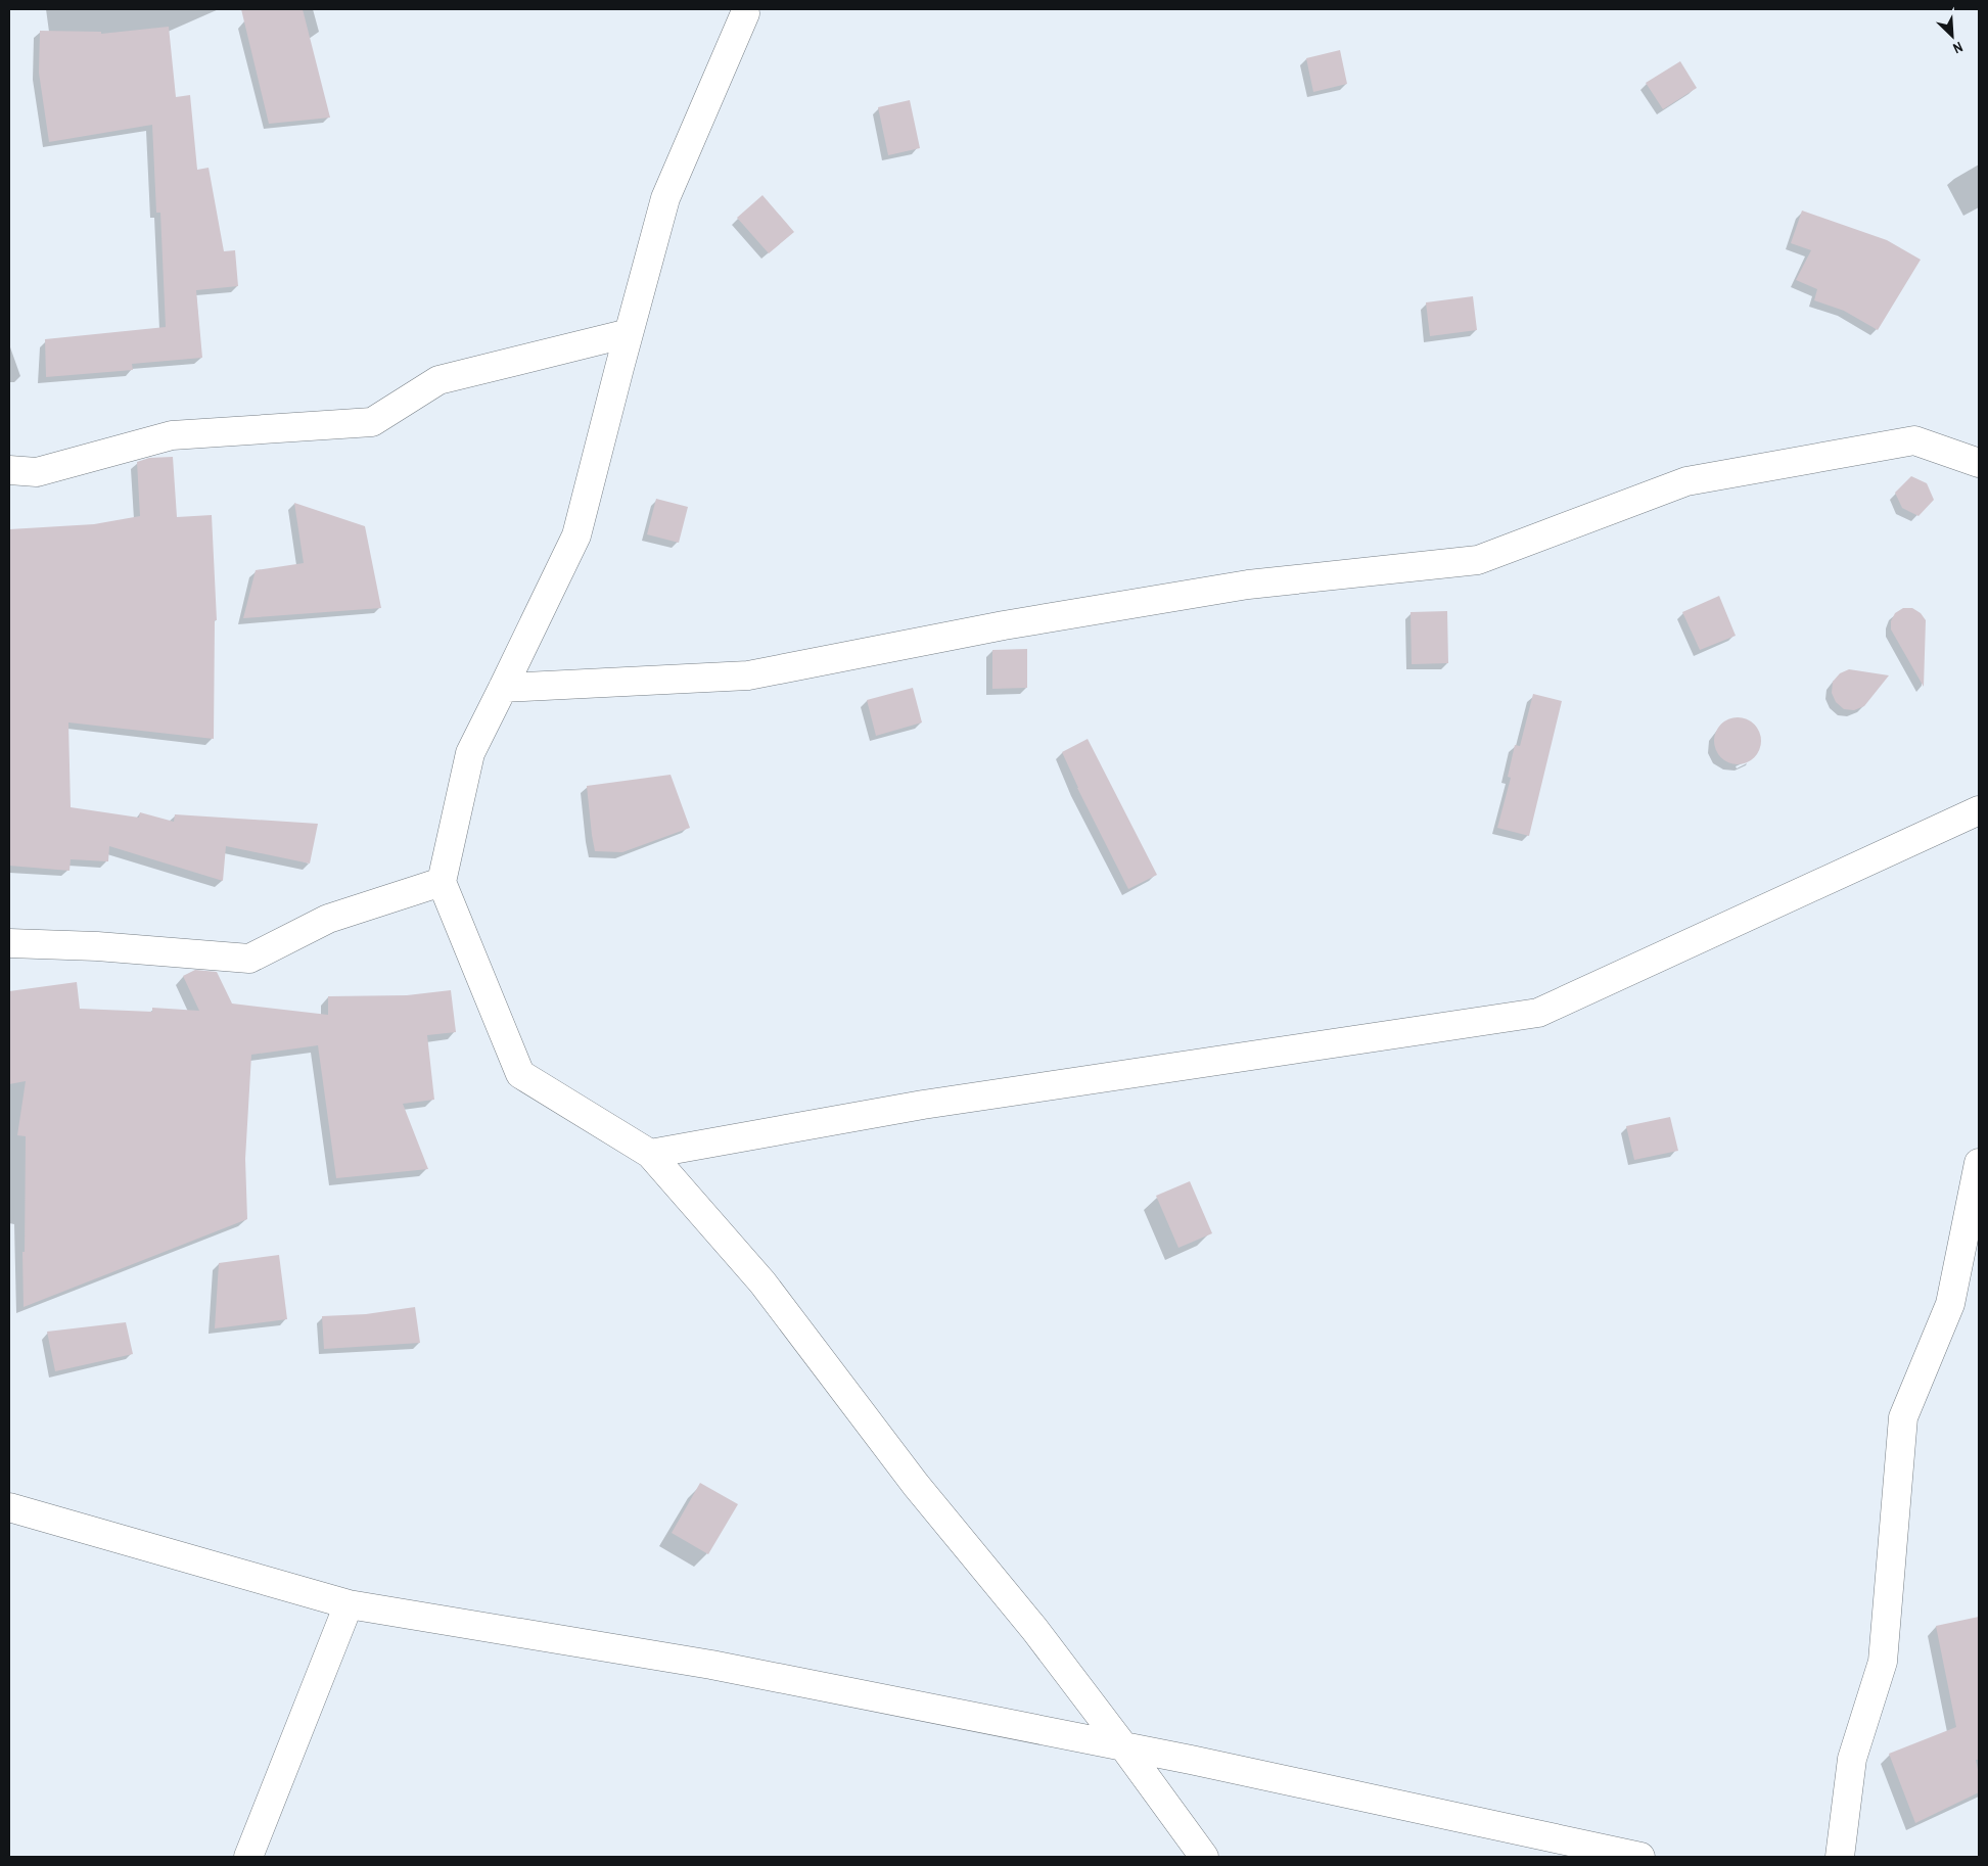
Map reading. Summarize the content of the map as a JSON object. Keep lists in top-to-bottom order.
{
  "north": "bottom right"
}
